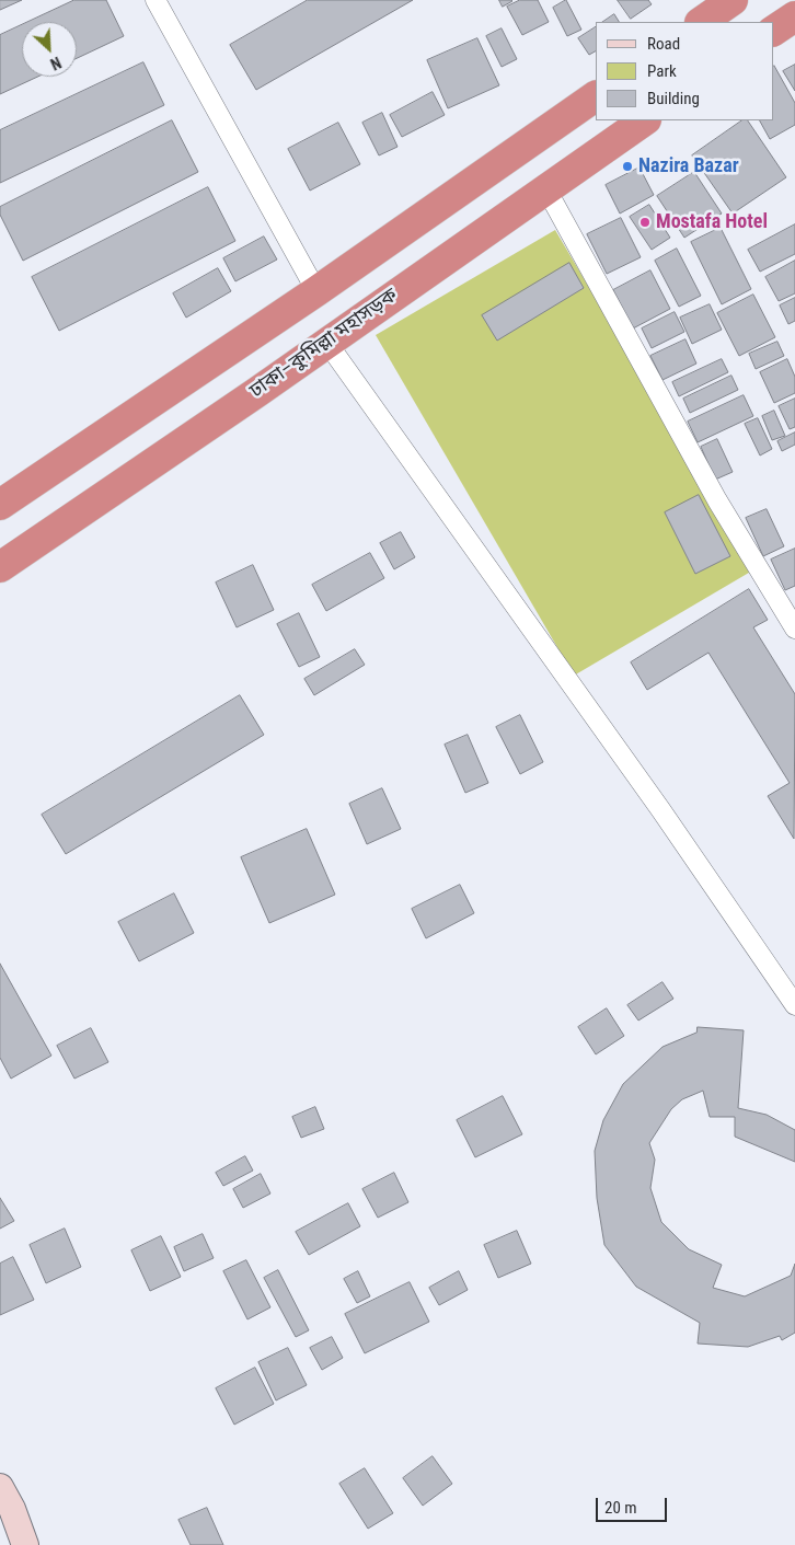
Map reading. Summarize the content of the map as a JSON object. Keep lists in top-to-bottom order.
{
  "streets": {
    "highway": ["ঢাকা–কুমিল্লা মহাসড়ক"]
  },
  "places": ["Nazira Bazar", "Mostafa Hotel"],
  "legend": ["Road", "Park", "Building"],
  "scale_bar": "20 m",
  "north": "bottom right"
}
